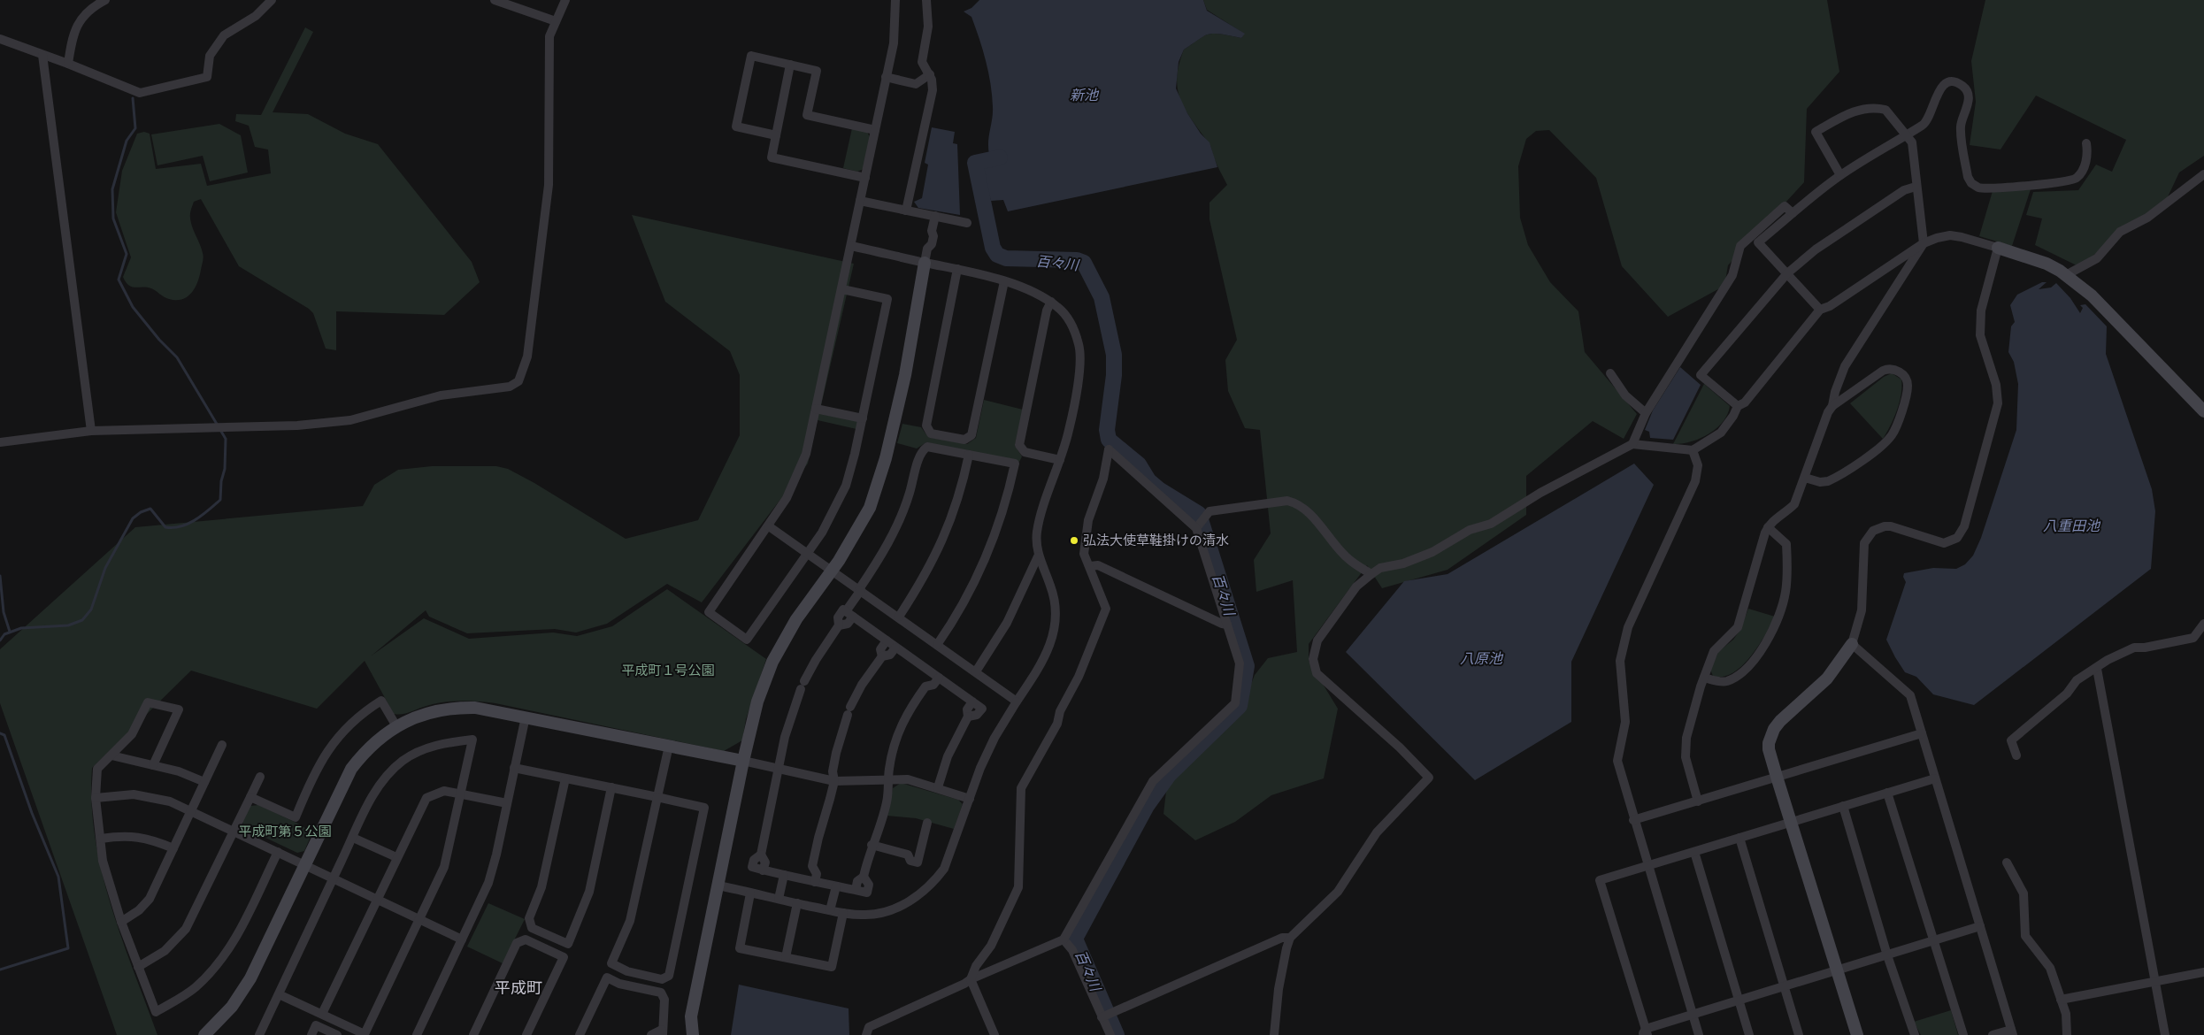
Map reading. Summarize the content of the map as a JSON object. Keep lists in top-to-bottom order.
{
  "districts": ["平成町"],
  "water": [
    "新池",
    "百々川",
    "八重田池",
    "八原池"
  ],
  "parks": ["平成町１号公園", "平成町第５公園"],
  "places": ["弘法大使草鞋掛けの清水"]
}
